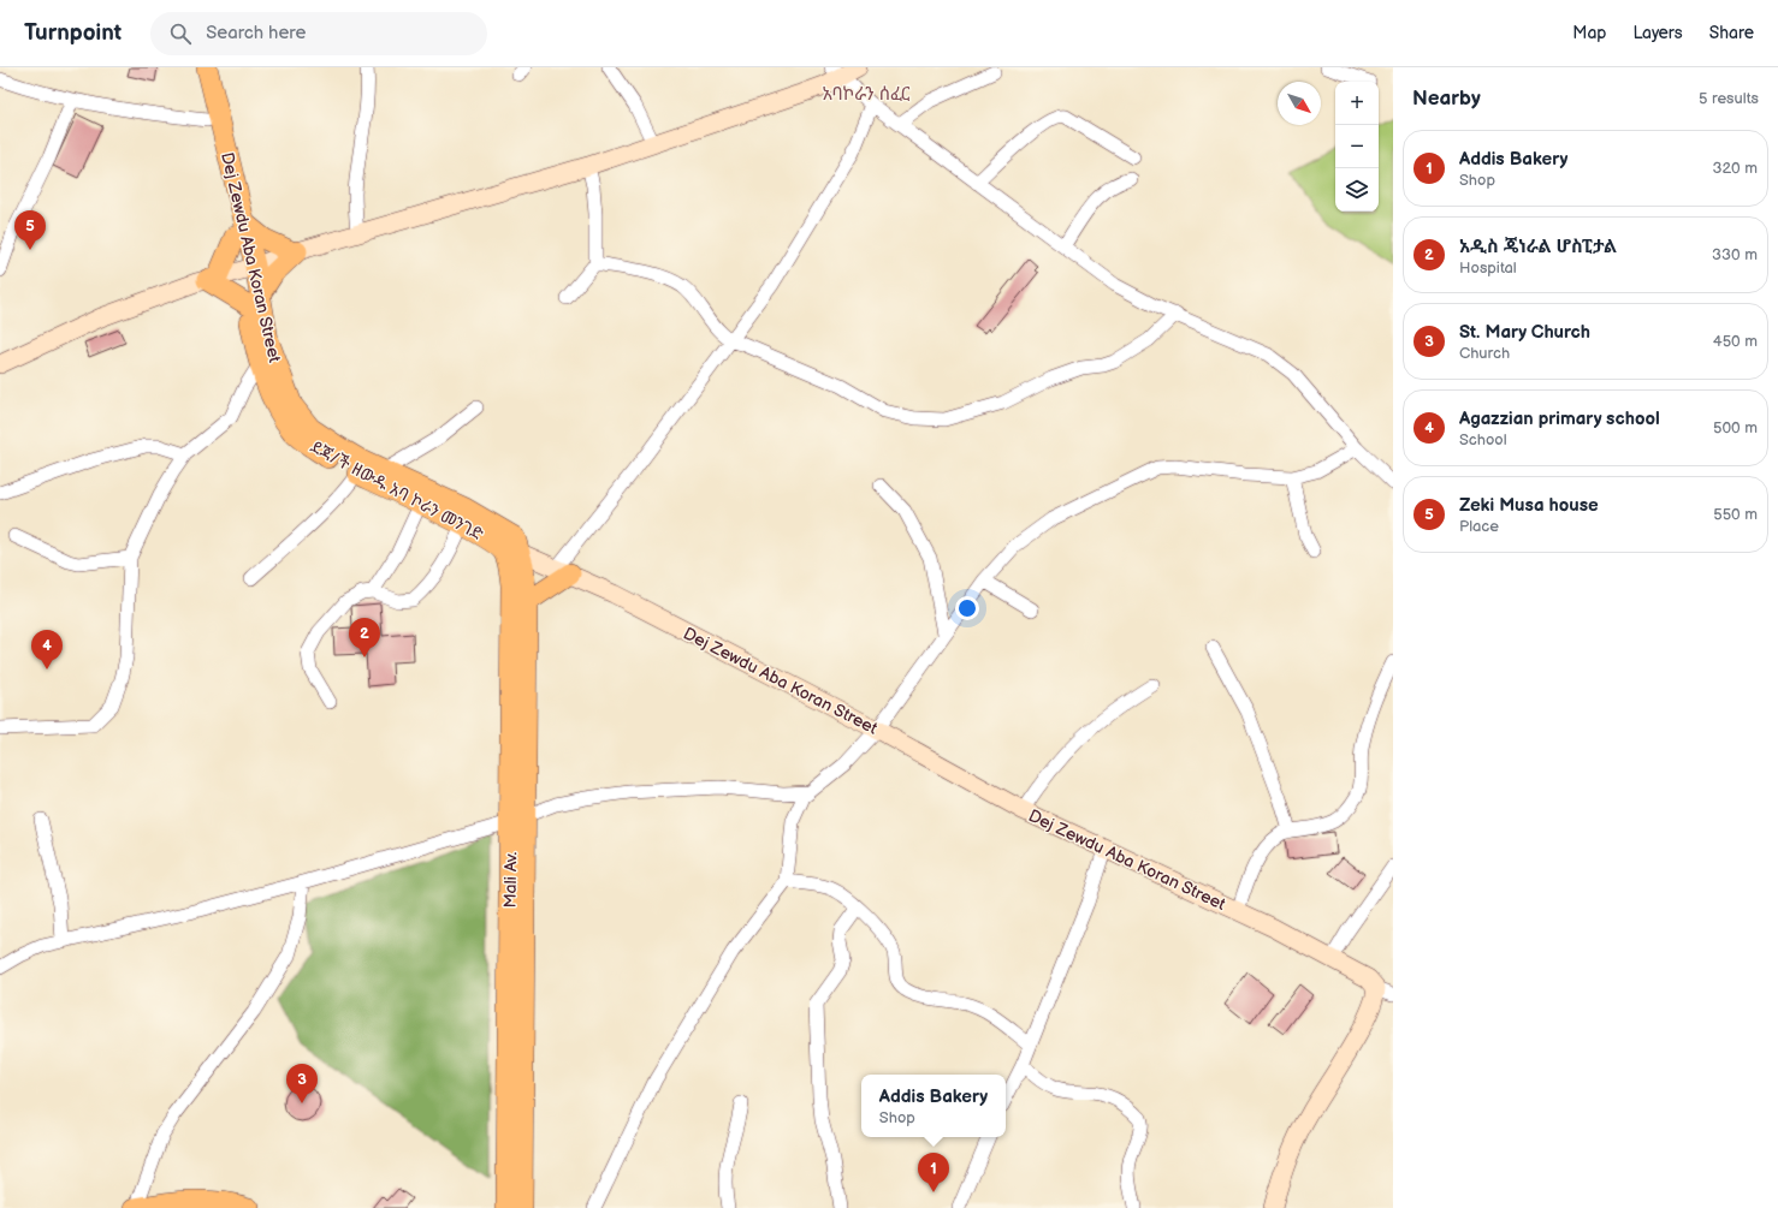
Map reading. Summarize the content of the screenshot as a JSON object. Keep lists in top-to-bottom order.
{
  "streets": {
    "main road": ["Dej Zewdu Aba Koran Street", "ደጃ/ች ዘውዱ አባ ኮራን መንገድ", "Mali Av."]
  },
  "crossings": [
    ["Dej Zewdu Aba Koran Street", "ደጃ/ች ዘውዱ አባ ኮራን መንገድ"],
    ["Dej Zewdu Aba Koran Street", "Mali Av."],
    ["ደጃ/ች ዘውዱ አባ ኮራን መንገድ", "Mali Av."]
  ],
  "districts": ["አባኮራን ሰፈር"],
  "north": "bottom right",
  "page": {
    "header": "Turnpoint",
    "search": "Search here",
    "nav": ["Map", "Layers", "Share"],
    "heading": ["Nearby", "5 results"],
    "map_buttons": ["+", "−"],
    "list": [
      {
        "mark": "1",
        "name": "Addis Bakery",
        "note": "Shop",
        "value": "320 m"
      },
      {
        "mark": "2",
        "name": "አዲስ ጄነራል ሆስፒታል",
        "note": "Hospital",
        "value": "330 m"
      },
      {
        "mark": "3",
        "name": "St. Mary Church",
        "note": "Church",
        "value": "450 m"
      },
      {
        "mark": "4",
        "name": "Agazzian primary school",
        "note": "School",
        "value": "500 m"
      },
      {
        "mark": "5",
        "name": "Zeki Musa house",
        "note": "Place",
        "value": "550 m"
      }
    ],
    "pins": [
      "5",
      "2",
      "4",
      "3",
      "1"
    ],
    "popup": ["Addis Bakery", "Shop"]
  }
}
